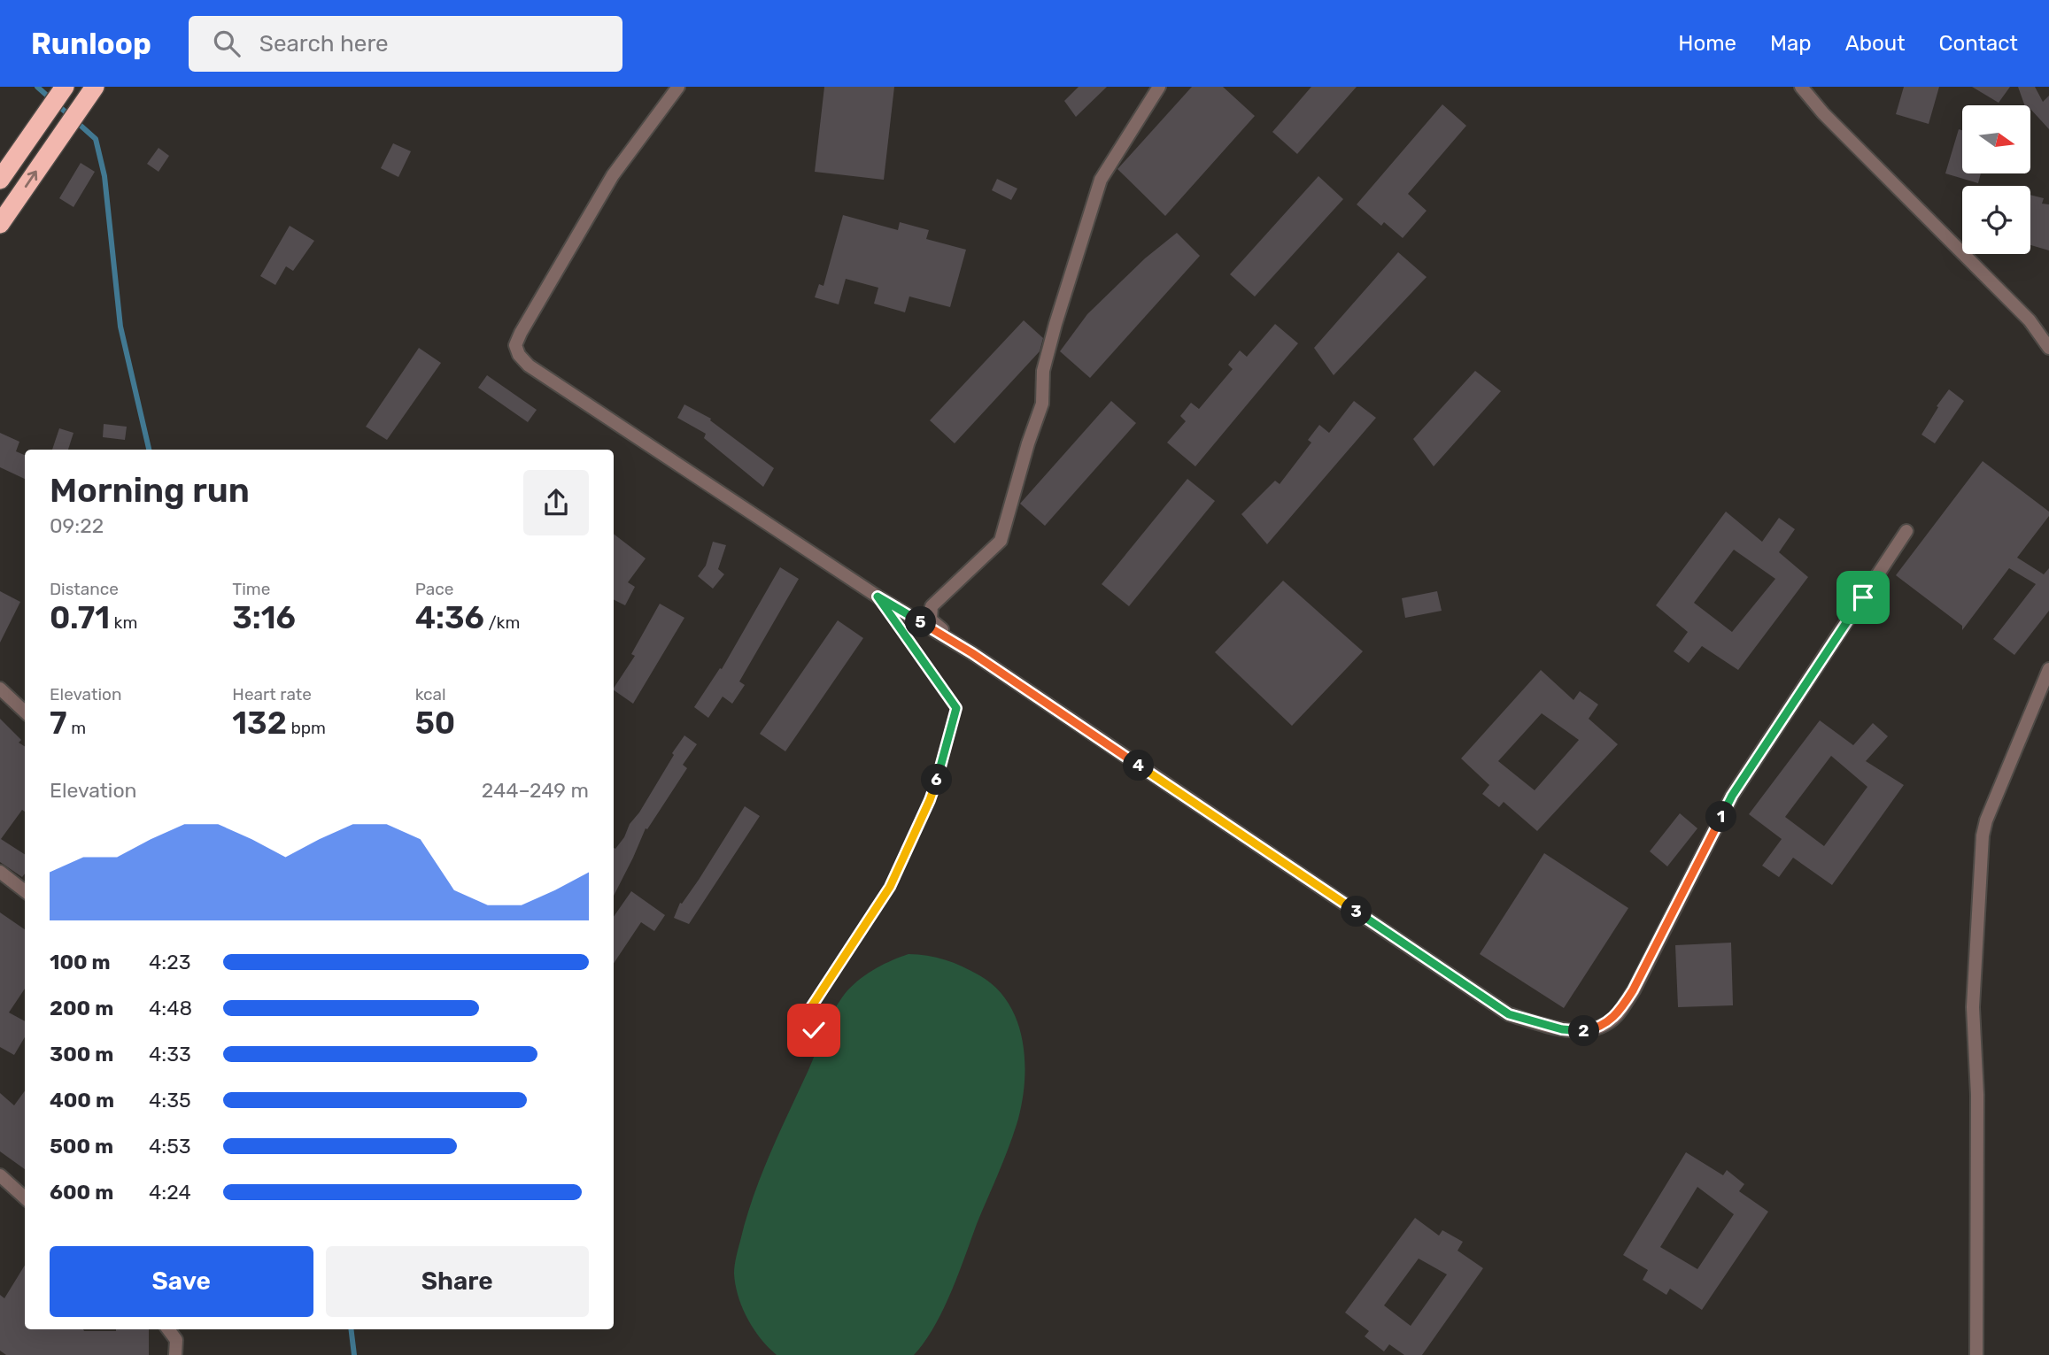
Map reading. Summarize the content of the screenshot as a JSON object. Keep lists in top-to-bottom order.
{
  "north": "right",
  "page": {
    "header": "Runloop",
    "search": "Search here",
    "nav": [
      "Home",
      "Map",
      "About",
      "Contact"
    ],
    "heading": ["Morning run", "09:22"],
    "stats": [
      ["Distance", "0.71 km"],
      ["Time", "3:16"],
      ["Pace", "4:36 /km"],
      ["Elevation", "7 m"],
      ["Heart rate", "132 bpm"],
      ["kcal", "50"]
    ],
    "pins": [
      "5",
      "4",
      "6",
      "1",
      "3",
      "2"
    ],
    "chart": ["Elevation", "244–249 m"],
    "list": [
      {
        "name": "100 m",
        "note": "4:23"
      },
      {
        "name": "200 m",
        "note": "4:48"
      },
      {
        "name": "300 m",
        "note": "4:33"
      },
      {
        "name": "400 m",
        "note": "4:35"
      },
      {
        "name": "500 m",
        "note": "4:53"
      },
      {
        "name": "600 m",
        "note": "4:24"
      }
    ],
    "buttons": ["Save", "Share"]
  }
}
